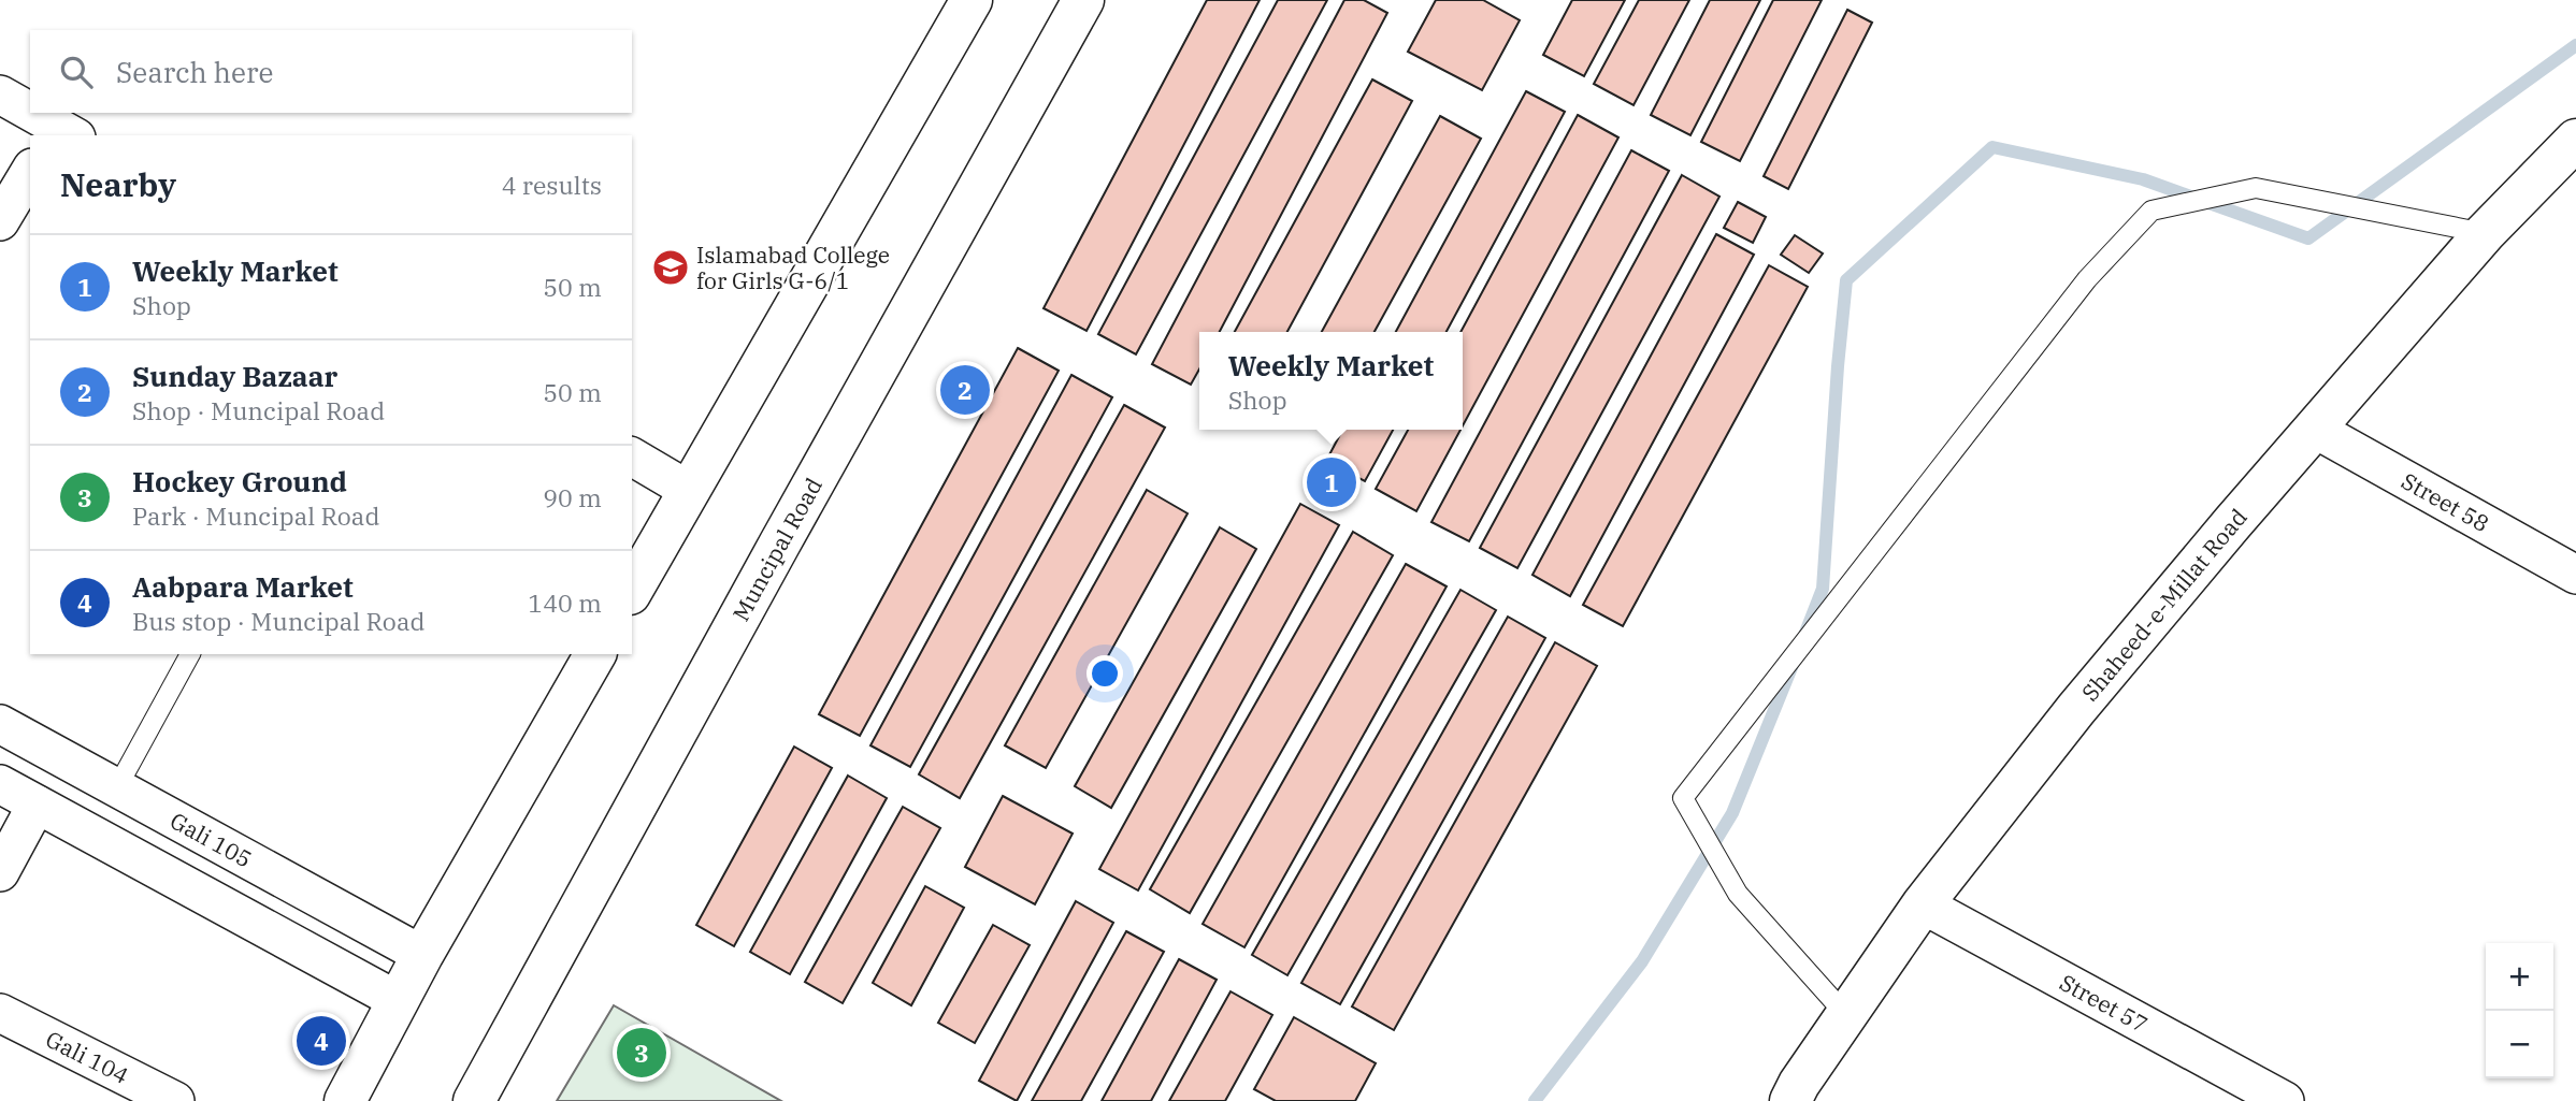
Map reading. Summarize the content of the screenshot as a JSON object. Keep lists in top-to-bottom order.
{
  "streets": {
    "street": [
      "Street 58",
      "Muncipal Road",
      "Shaheed-e-Millat Road",
      "Gali 105",
      "Street 57",
      "Gali 104"
    ]
  },
  "crossings": [
    ["Street 58", "Shaheed-e-Millat Road"],
    ["Shaheed-e-Millat Road", "Street 57"]
  ],
  "places": {
    "school or university": ["Islamabad College for Girls G-6/1"]
  },
  "page": {
    "search": "Search here",
    "heading": ["Nearby", "4 results"],
    "list": [
      {
        "mark": "1",
        "name": "Weekly Market",
        "note": "Shop",
        "value": "50 m"
      },
      {
        "mark": "2",
        "name": "Sunday Bazaar",
        "note": "Shop · Muncipal Road",
        "value": "50 m"
      },
      {
        "mark": "3",
        "name": "Hockey Ground",
        "note": "Park · Muncipal Road",
        "value": "90 m"
      },
      {
        "mark": "4",
        "name": "Aabpara Market",
        "note": "Bus stop · Muncipal Road",
        "value": "140 m"
      }
    ],
    "popup": ["Weekly Market", "Shop"],
    "pins": [
      "2",
      "1",
      "4",
      "3"
    ],
    "map_buttons": ["+", "−"]
  }
}
